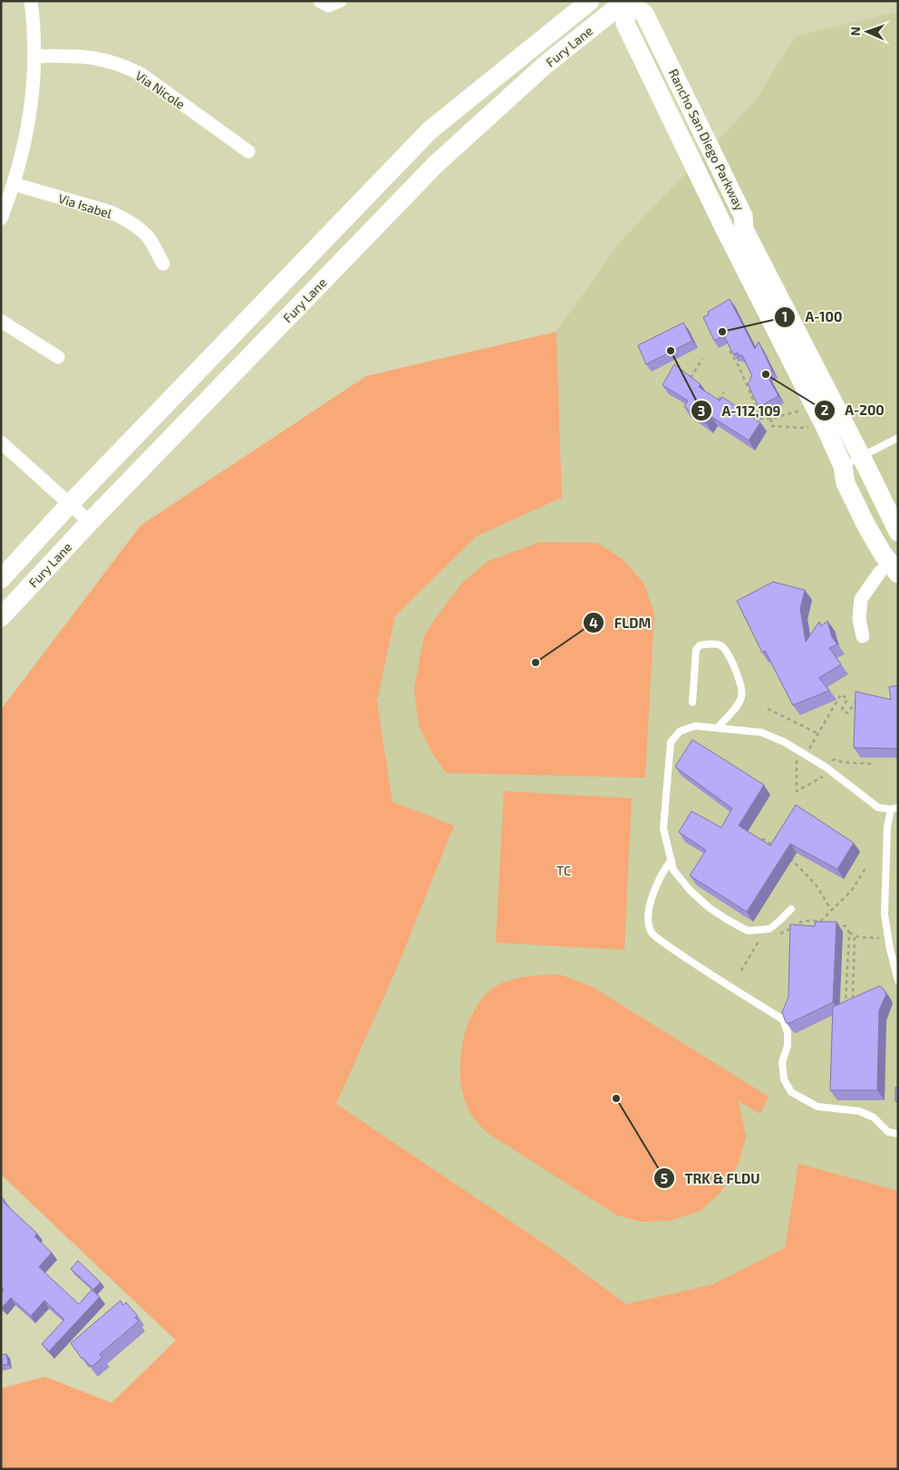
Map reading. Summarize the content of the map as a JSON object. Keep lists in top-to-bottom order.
{
  "streets": {
    "main road": ["Fury Lane", "Rancho San Diego Parkway"],
    "street": ["Via Nicole", "Via Isabel"]
  },
  "crossings": [
    ["Fury Lane", "Rancho San Diego Parkway"]
  ],
  "parks": ["TC"],
  "places": [
    "A-100",
    "A-112,109",
    "A-200",
    "FLDM",
    "TRK & FLDU"
  ],
  "north": "left"
}
